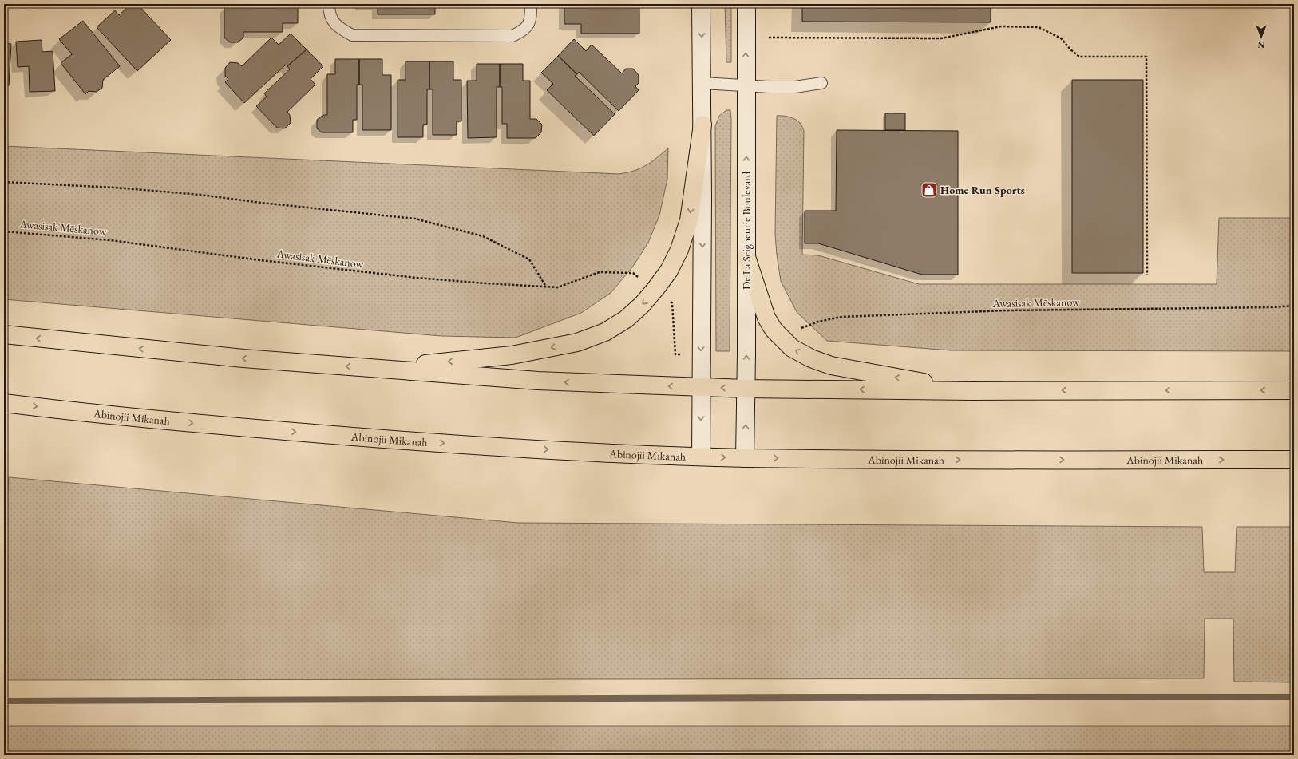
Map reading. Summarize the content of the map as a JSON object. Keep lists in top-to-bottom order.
{
  "streets": {
    "main road": ["Abinojii Mikanah"],
    "street": ["De La Seigneurie Boulevard"],
    "path": ["Awasisak Mēskanow"]
  },
  "crossings": [
    ["De La Seigneurie Boulevard", "Abinojii Mikanah"]
  ],
  "places": {
    "shop": ["Home Run Sports"]
  },
  "north": "bottom"
}
